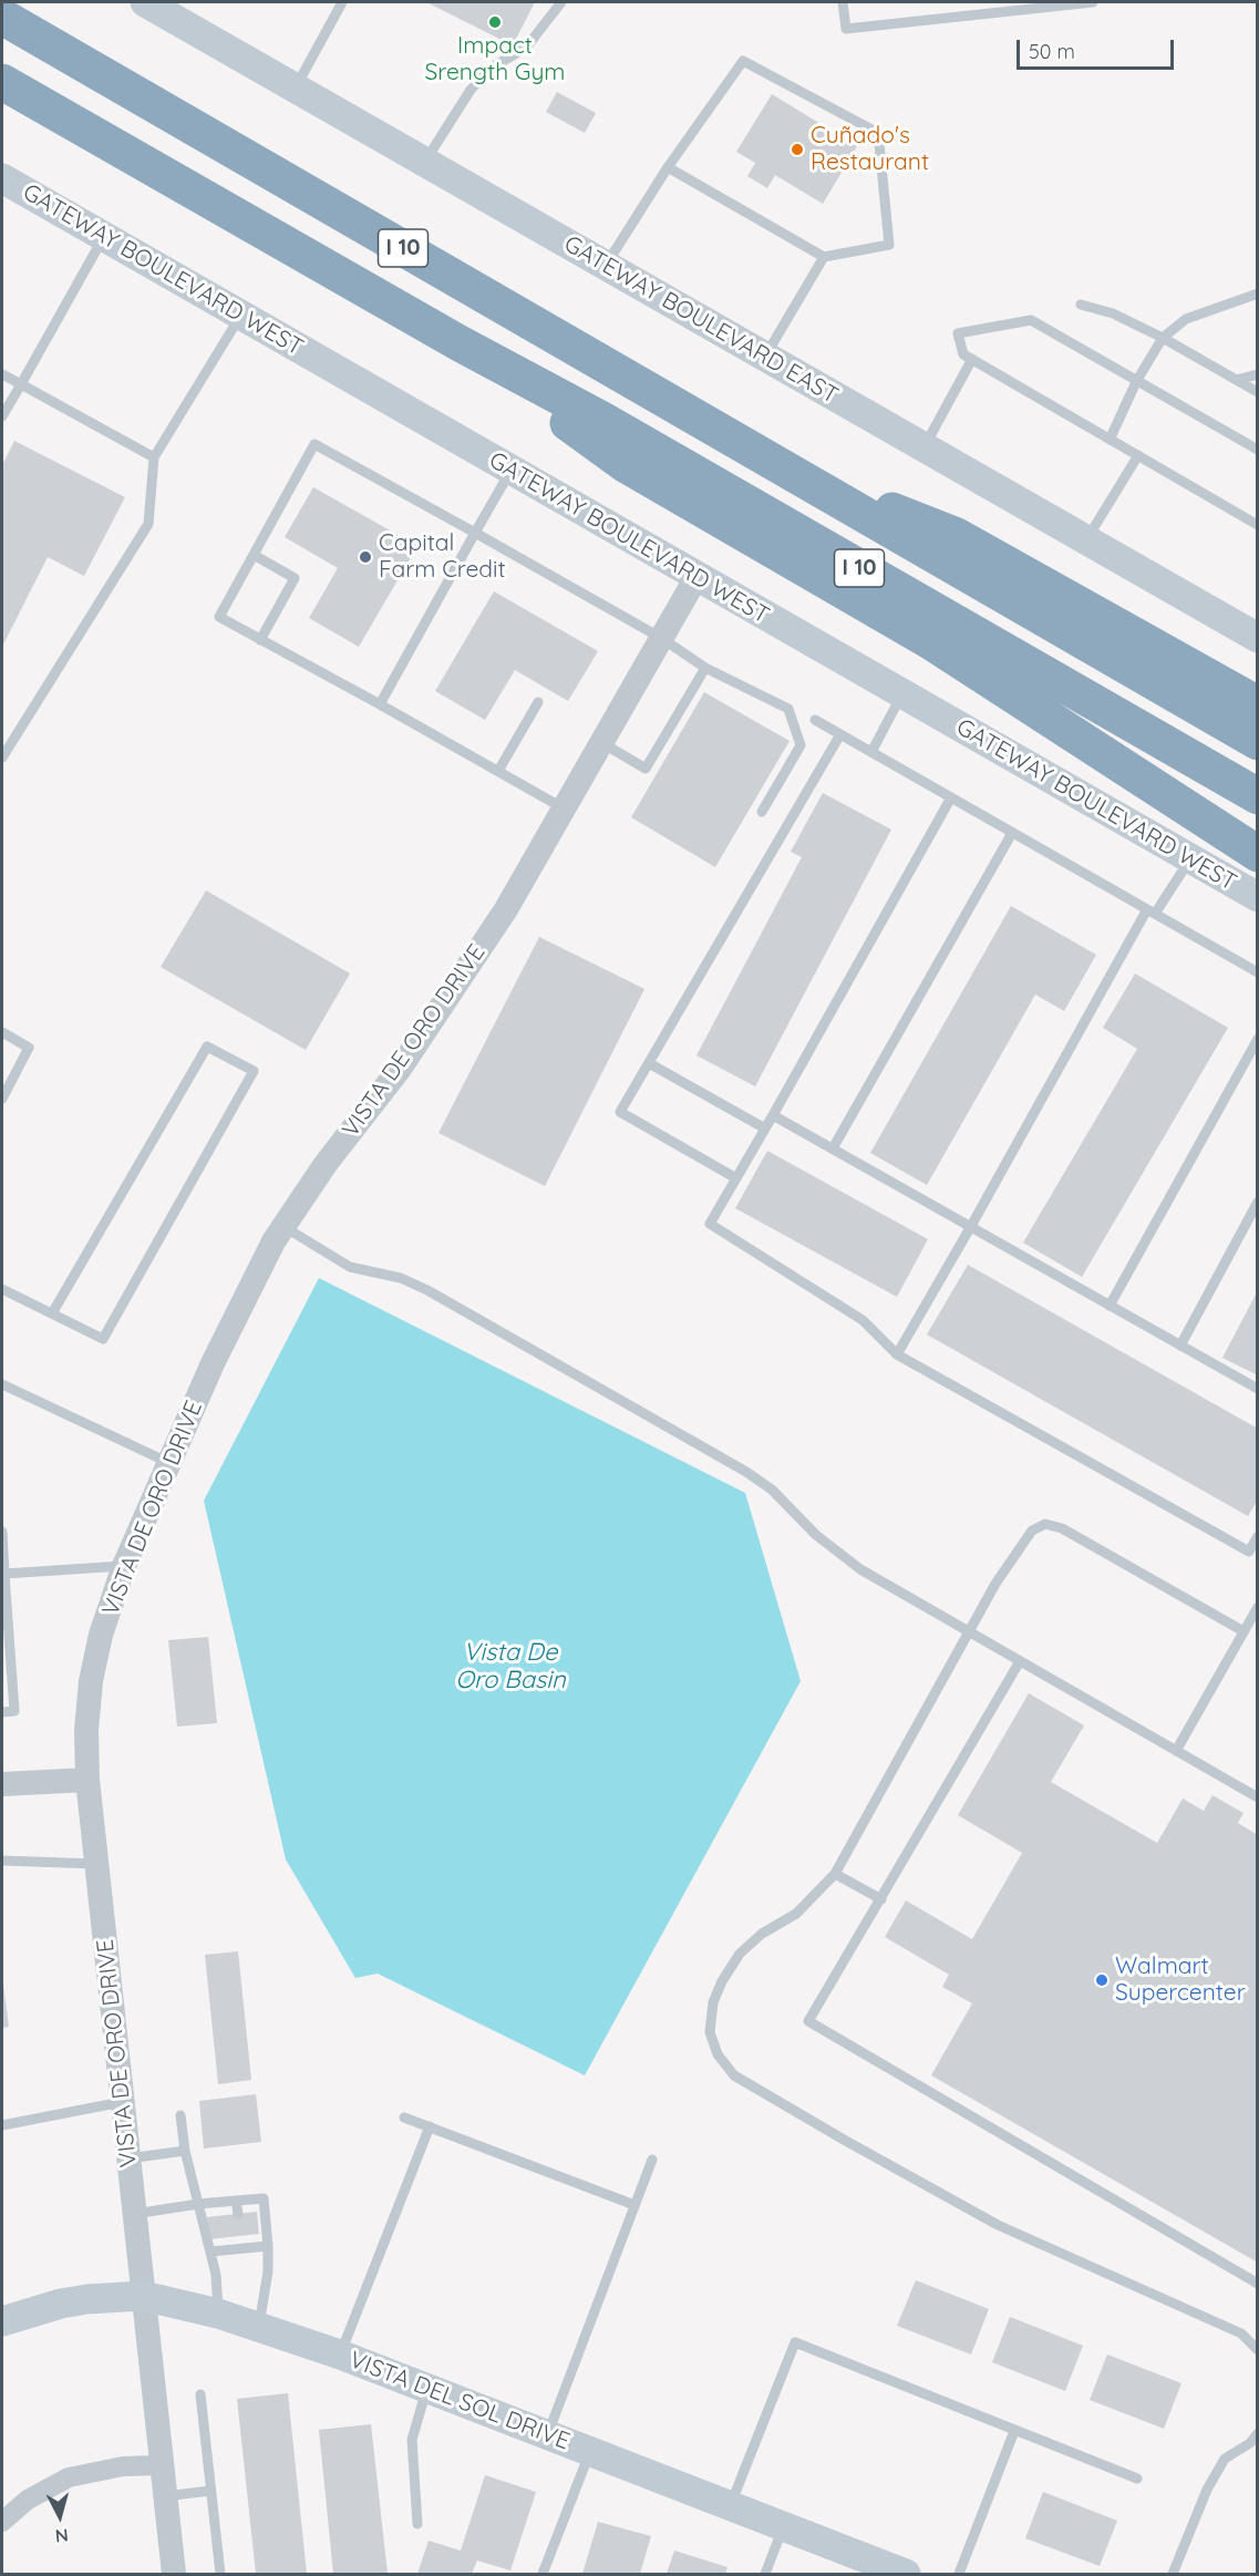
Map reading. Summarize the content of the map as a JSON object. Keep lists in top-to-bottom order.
{
  "streets": {
    "highway": ["I 10"],
    "main road": ["GATEWAY BOULEVARD WEST", "GATEWAY BOULEVARD EAST", "VISTA DEL SOL DRIVE"],
    "street": ["VISTA DE ORO DRIVE"]
  },
  "crossings": [
    ["GATEWAY BOULEVARD WEST", "VISTA DE ORO DRIVE"],
    ["VISTA DE ORO DRIVE", "VISTA DEL SOL DRIVE"]
  ],
  "water": ["Vista De Oro Basin"],
  "places": [
    "Impact Srength Gym",
    "Cuñado's Restaurant",
    "Capital Farm Credit",
    "Walmart Supercenter"
  ],
  "scale_bar": "50 m",
  "north": "bottom"
}
